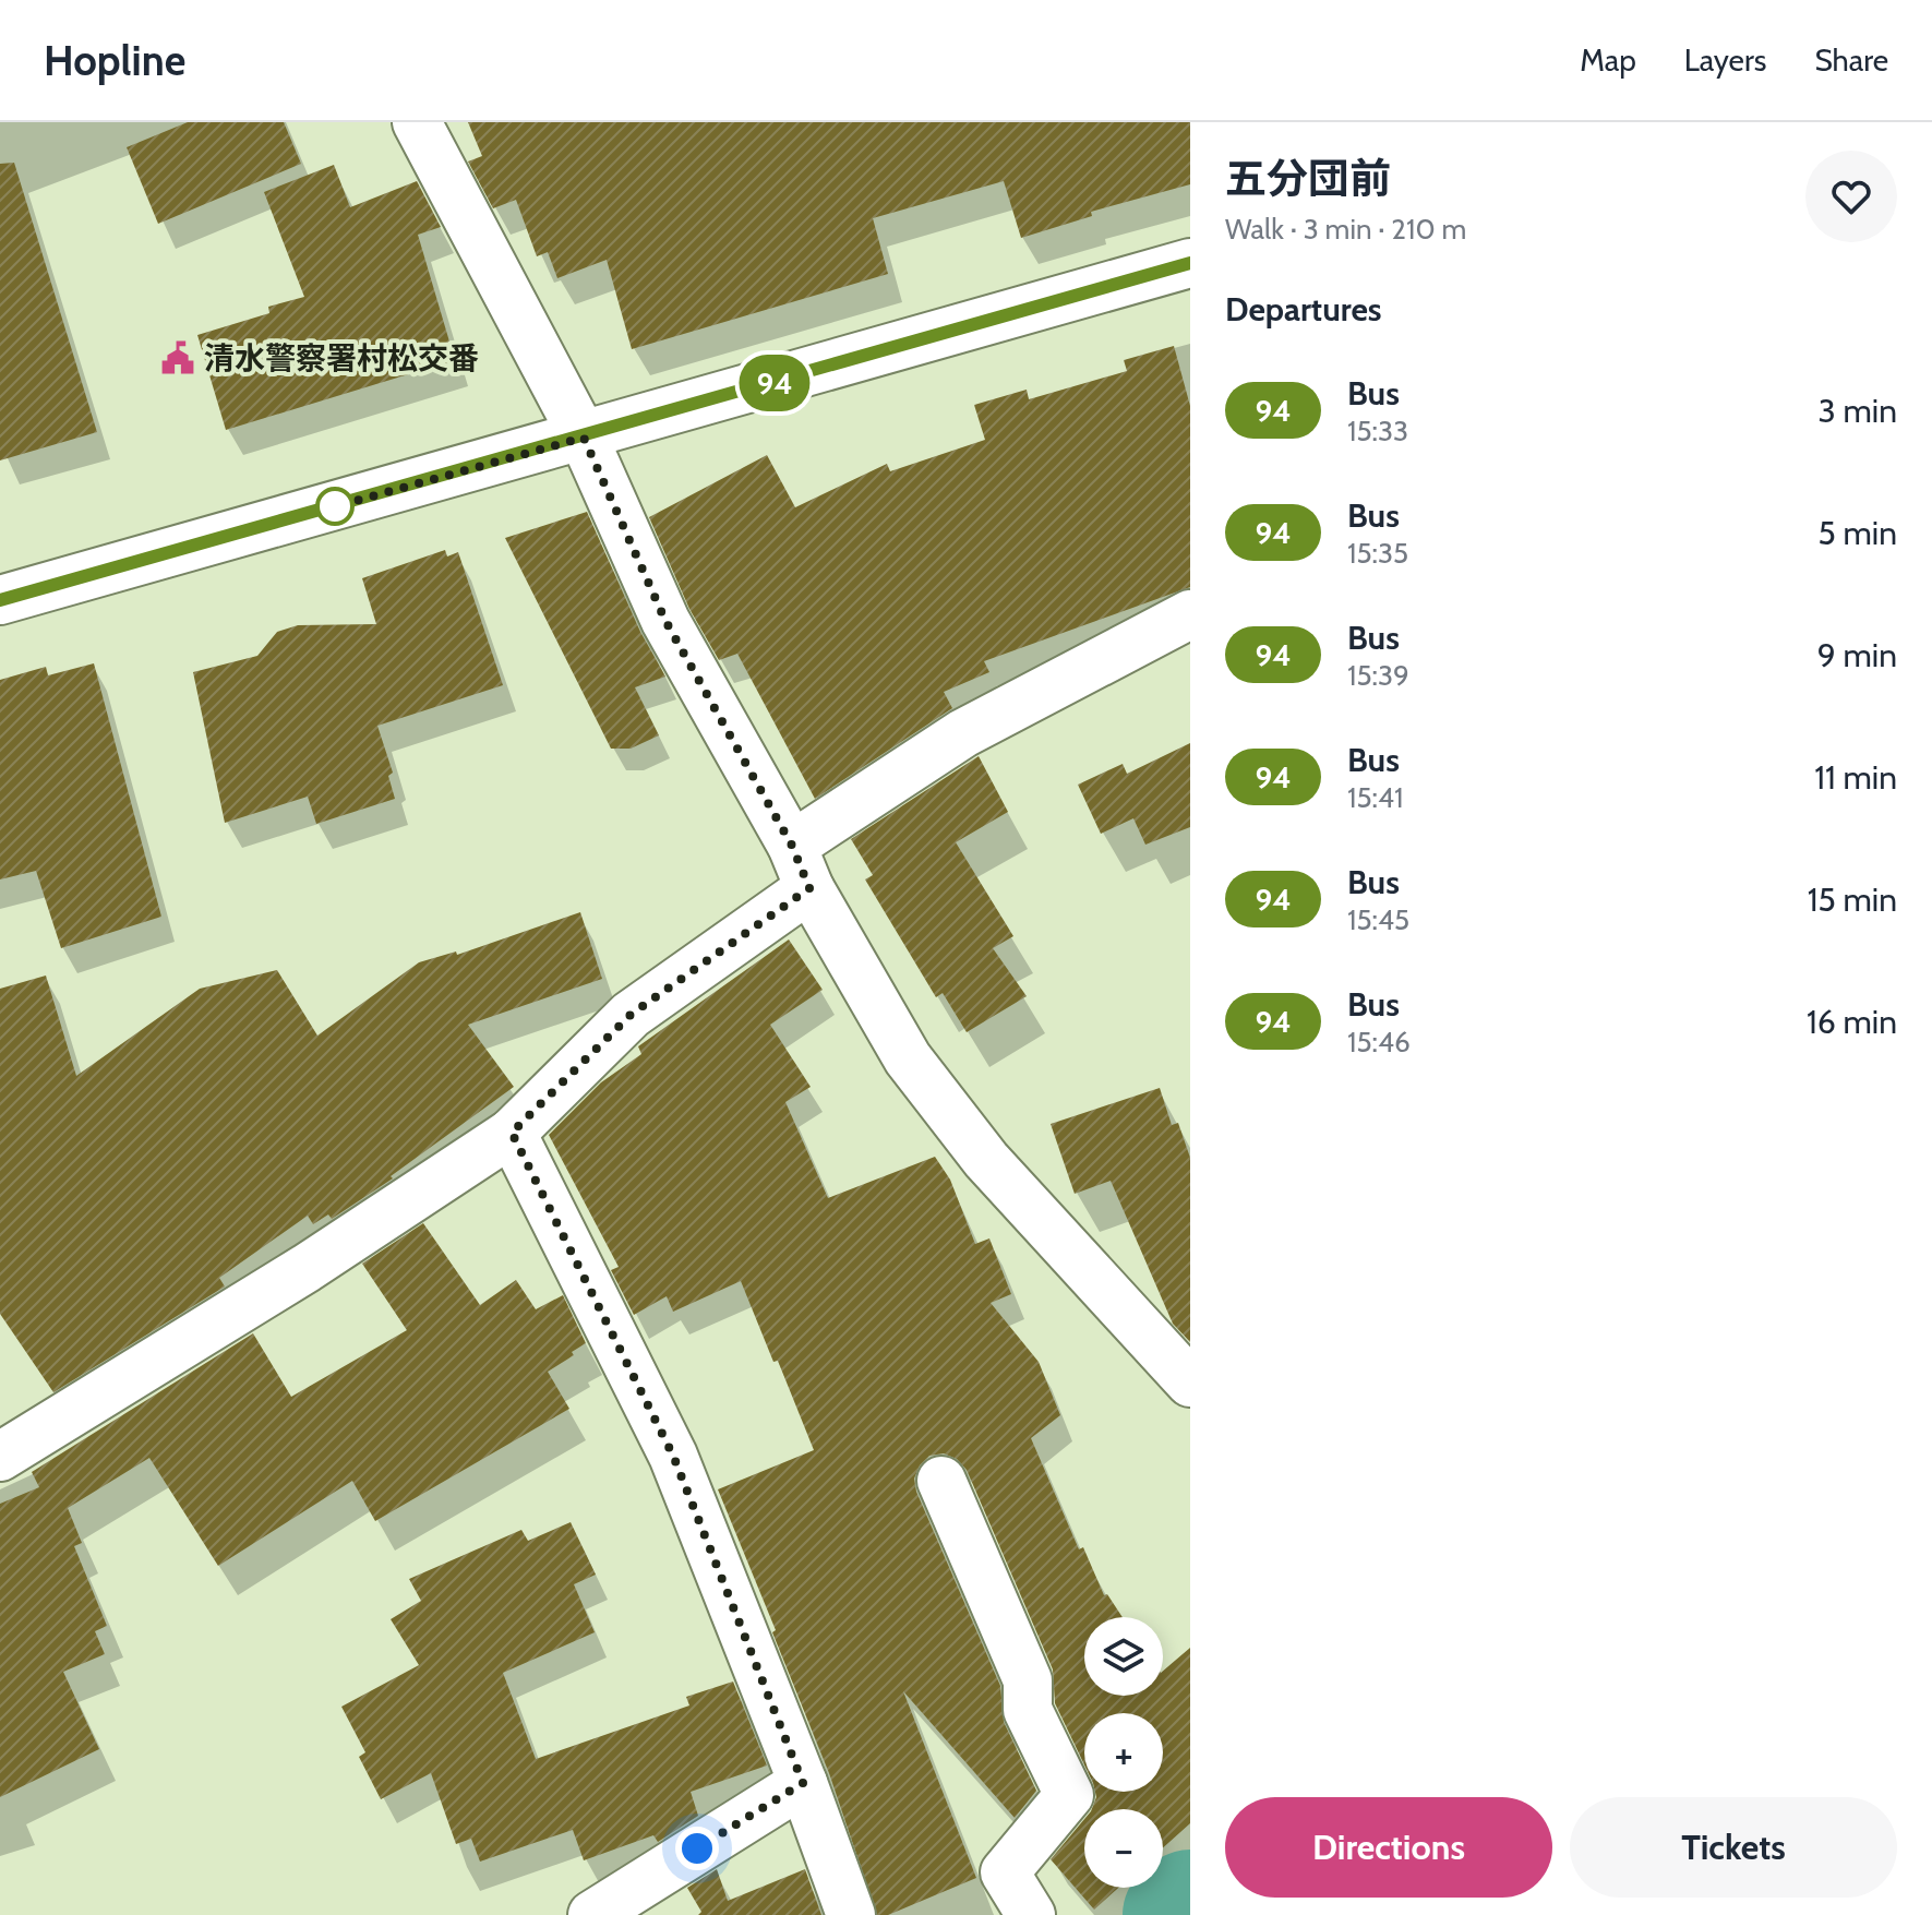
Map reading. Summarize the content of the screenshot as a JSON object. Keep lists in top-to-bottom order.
{
  "places": {
    "public building": ["清水警察署村松交番"]
  },
  "lines": ["bus line 94"],
  "page": {
    "header": "Hopline",
    "nav": ["Map", "Layers", "Share"],
    "on_map": "94",
    "heading": [
      ["五分団前", "Walk · 3 min · 210 m"],
      "Departures"
    ],
    "list": [
      {
        "mark": "94",
        "name": "Bus",
        "note": "15:33",
        "value": "3 min"
      },
      {
        "mark": "94",
        "name": "Bus",
        "note": "15:35",
        "value": "5 min"
      },
      {
        "mark": "94",
        "name": "Bus",
        "note": "15:39",
        "value": "9 min"
      },
      {
        "mark": "94",
        "name": "Bus",
        "note": "15:41",
        "value": "11 min"
      },
      {
        "mark": "94",
        "name": "Bus",
        "note": "15:45",
        "value": "15 min"
      },
      {
        "mark": "94",
        "name": "Bus",
        "note": "15:46",
        "value": "16 min"
      }
    ],
    "map_buttons": ["+", "−"],
    "buttons": ["Directions", "Tickets"]
  }
}
